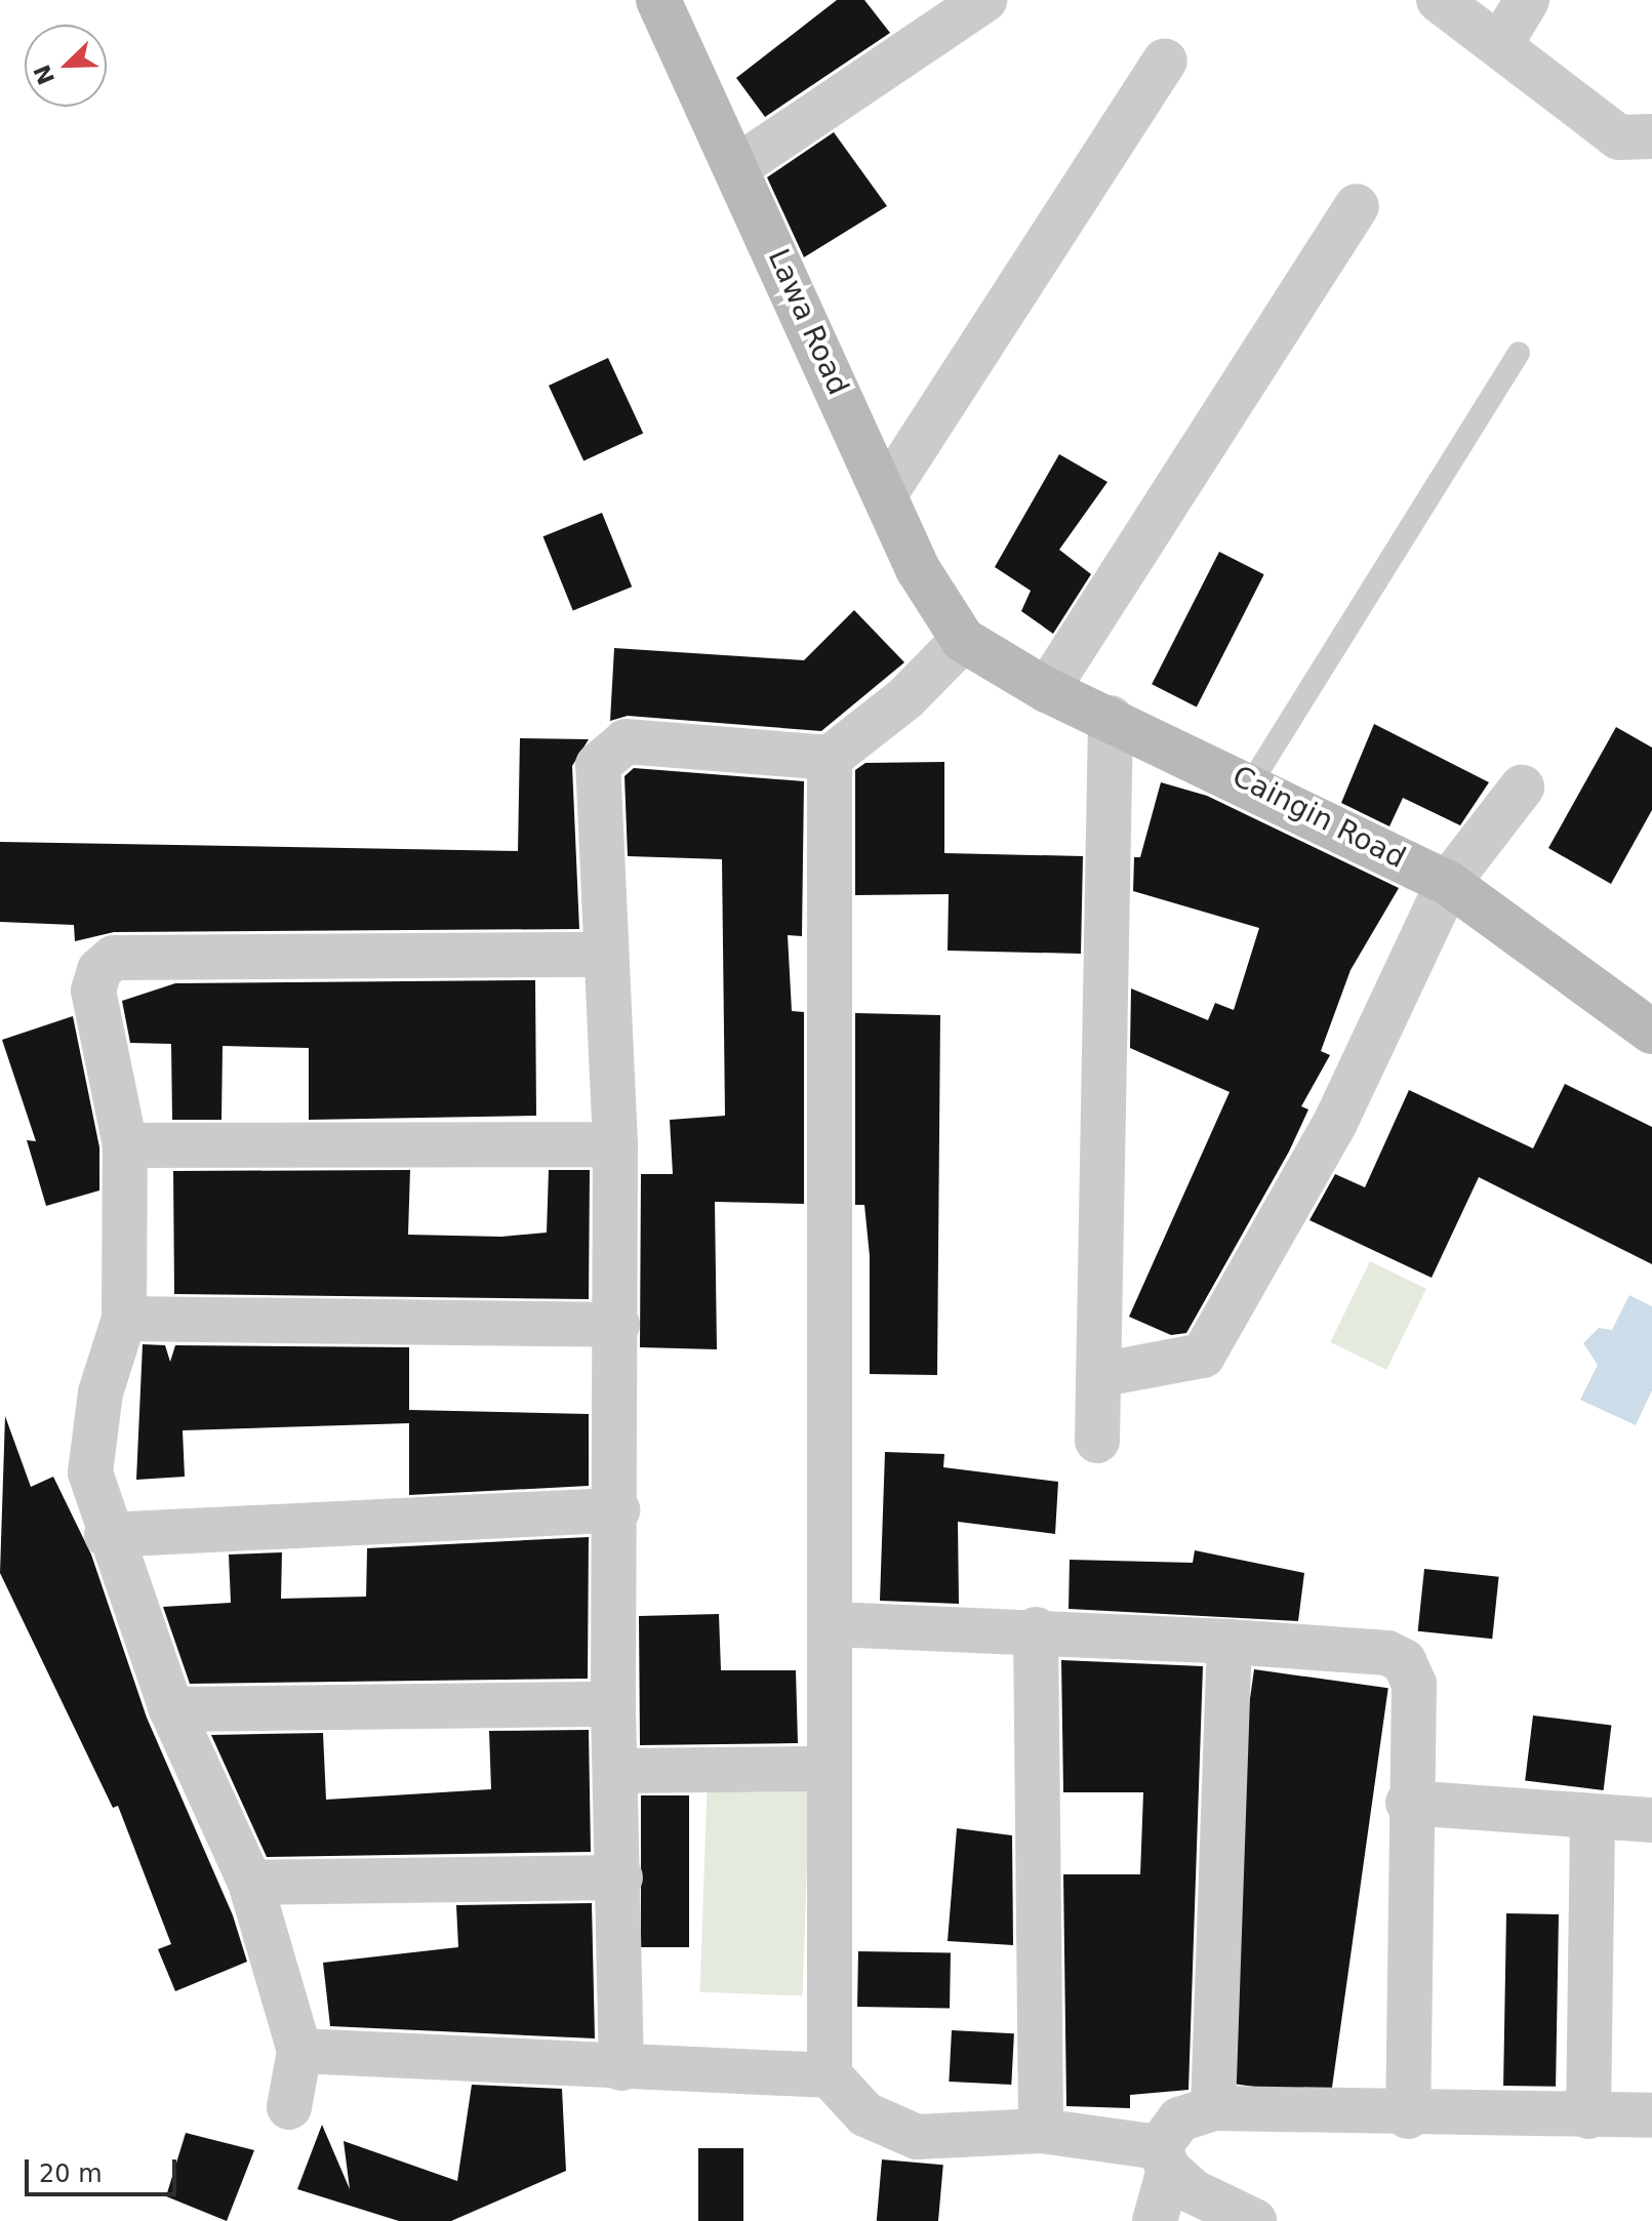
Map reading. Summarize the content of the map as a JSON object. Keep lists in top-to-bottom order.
{
  "streets": {
    "street": ["Lawa Road", "Caingin Road"]
  },
  "crossings": [
    ["Lawa Road", "Caingin Road"]
  ],
  "scale_bar": "20 m",
  "north": "bottom left"
}
